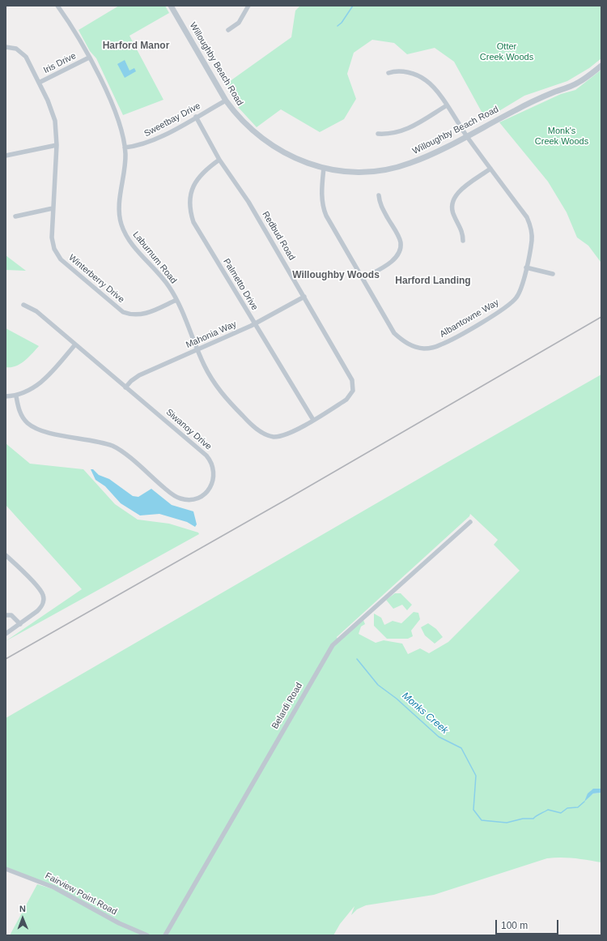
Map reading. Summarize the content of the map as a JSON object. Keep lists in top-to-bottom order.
{
  "streets": {
    "street": [
      "Iris Drive",
      "Willoughby Beach Road",
      "Sweetbay Drive",
      "Redbud Road",
      "Laburnum Road",
      "Winterberry Drive",
      "Palmetto Drive",
      "Albantowne Way",
      "Mahonia Way",
      "Siwanoy Drive",
      "Belardi Road",
      "Fairview Point Road"
    ]
  },
  "crossings": [
    ["Iris Drive", "Laburnum Road"],
    ["Iris Drive", "Winterberry Drive"],
    ["Willoughby Beach Road", "Sweetbay Drive"],
    ["Willoughby Beach Road", "Albantowne Way"],
    ["Sweetbay Drive", "Redbud Road"],
    ["Sweetbay Drive", "Laburnum Road"],
    ["Redbud Road", "Laburnum Road"],
    ["Redbud Road", "Palmetto Drive"],
    ["Redbud Road", "Mahonia Way"],
    ["Laburnum Road", "Winterberry Drive"],
    ["Laburnum Road", "Palmetto Drive"],
    ["Laburnum Road", "Mahonia Way"],
    ["Palmetto Drive", "Mahonia Way"],
    ["Mahonia Way", "Siwanoy Drive"]
  ],
  "districts": ["Harford Manor", "Willoughby Woods", "Harford Landing"],
  "water": ["Monks Creek"],
  "parks": ["Otter Creek Woods", "Monk's Creek Woods"],
  "scale_bar": "100 m",
  "north": "top"
}
